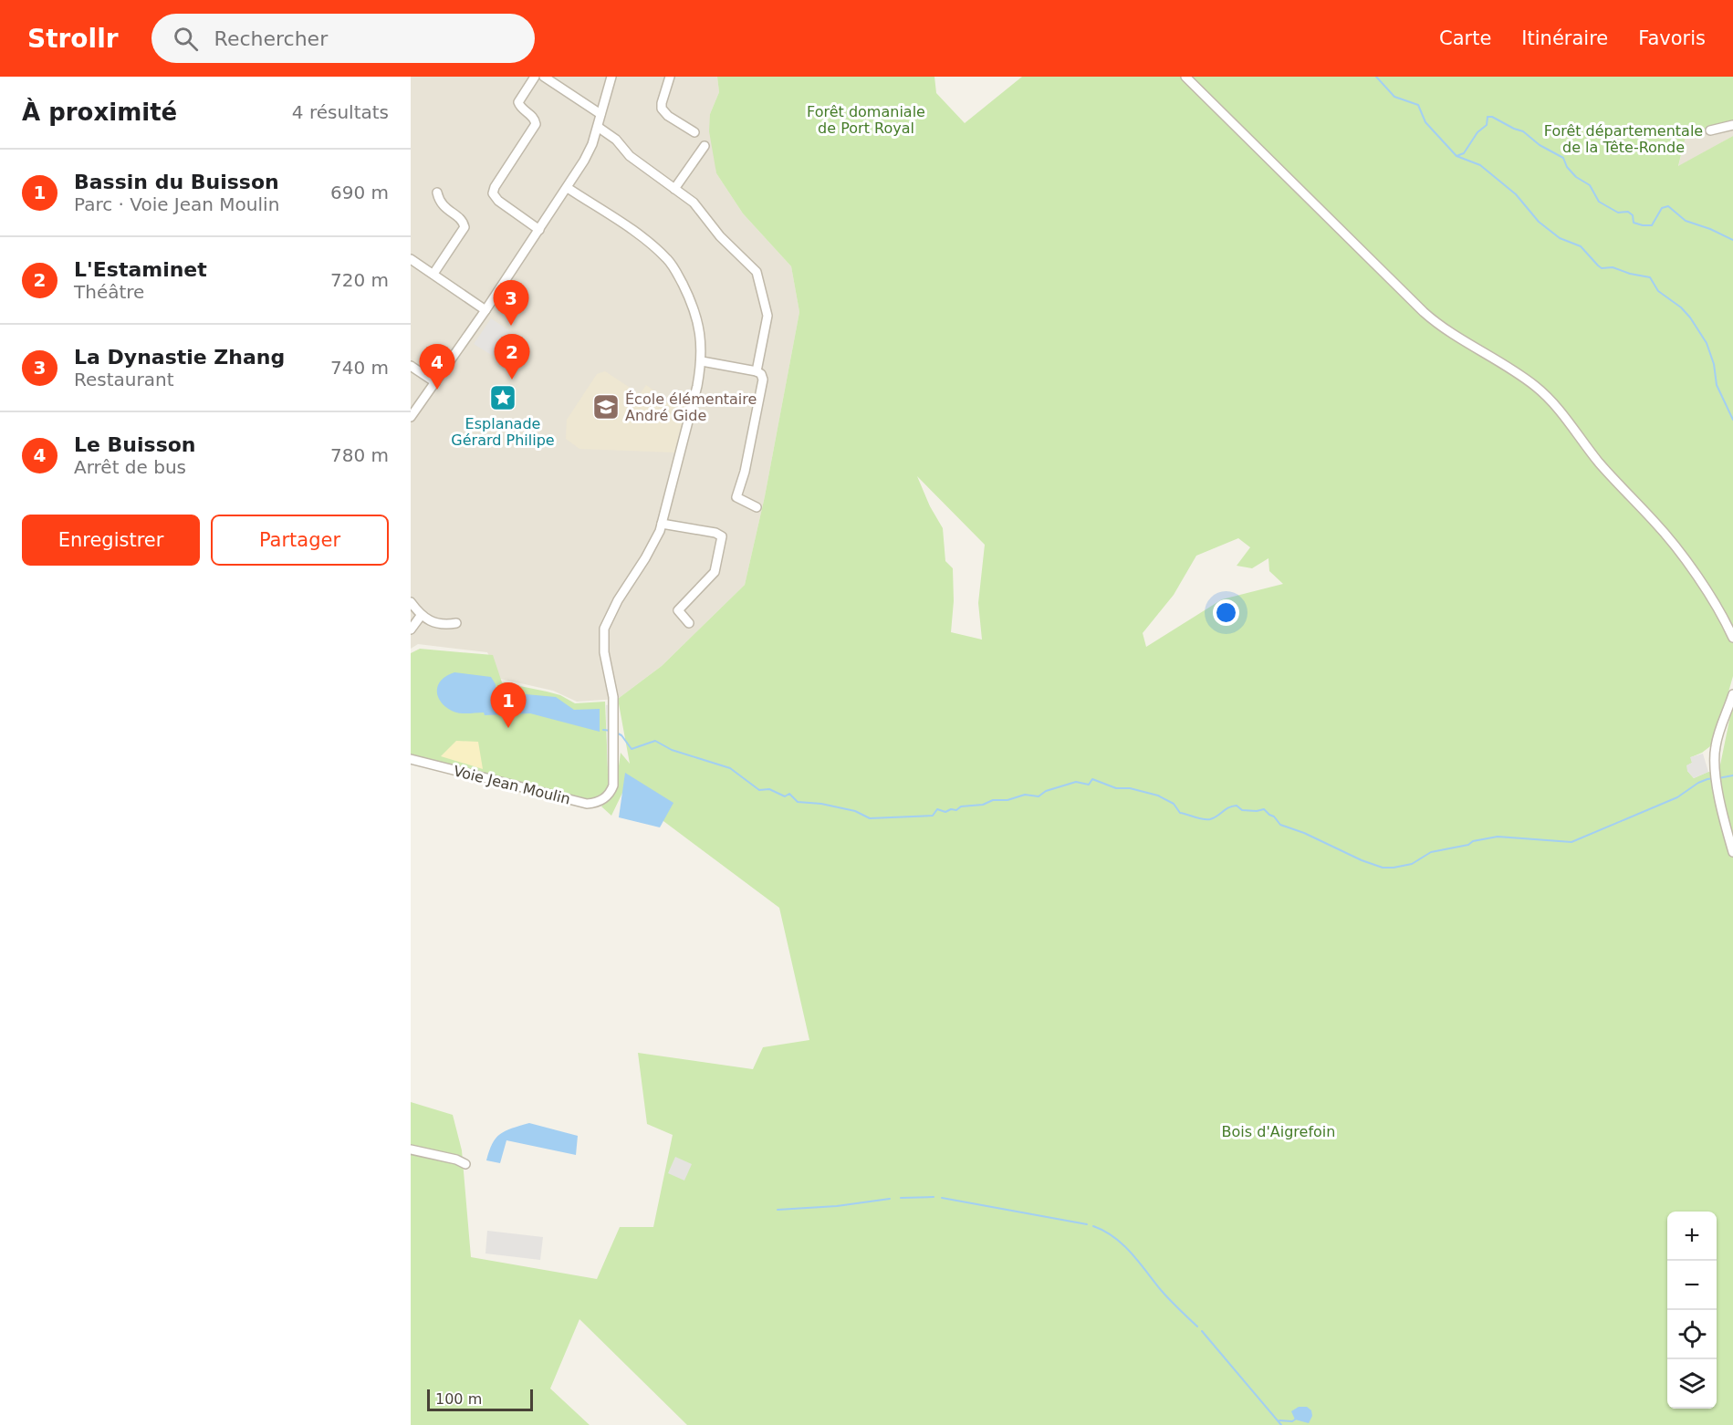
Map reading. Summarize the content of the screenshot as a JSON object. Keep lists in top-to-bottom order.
{
  "streets": {
    "street": ["Voie Jean Moulin"]
  },
  "parks": ["Forêt domaniale de Port Royal", "Forêt départementale de la Tête-Ronde", "Bois d'Aigrefoin"],
  "places": {
    "place": ["Esplanade Gérard Philipe"],
    "school or university": ["École élémentaire André Gide"]
  },
  "scale_bar": "100 m",
  "page": {
    "header": "Strollr",
    "search": "Rechercher",
    "nav": ["Carte", "Itinéraire", "Favoris"],
    "heading": ["À proximité", "4 résultats"],
    "list": [
      {
        "mark": "1",
        "name": "Bassin du Buisson",
        "note": "Parc · Voie Jean Moulin",
        "value": "690 m"
      },
      {
        "mark": "2",
        "name": "L'Estaminet",
        "note": "Théâtre",
        "value": "720 m"
      },
      {
        "mark": "3",
        "name": "La Dynastie Zhang",
        "note": "Restaurant",
        "value": "740 m"
      },
      {
        "mark": "4",
        "name": "Le Buisson",
        "note": "Arrêt de bus",
        "value": "780 m"
      }
    ],
    "pins": [
      "3",
      "2",
      "4",
      "1"
    ],
    "buttons": ["Enregistrer", "Partager"],
    "map_buttons": ["+", "−"],
    "scale": "100 m"
  }
}
